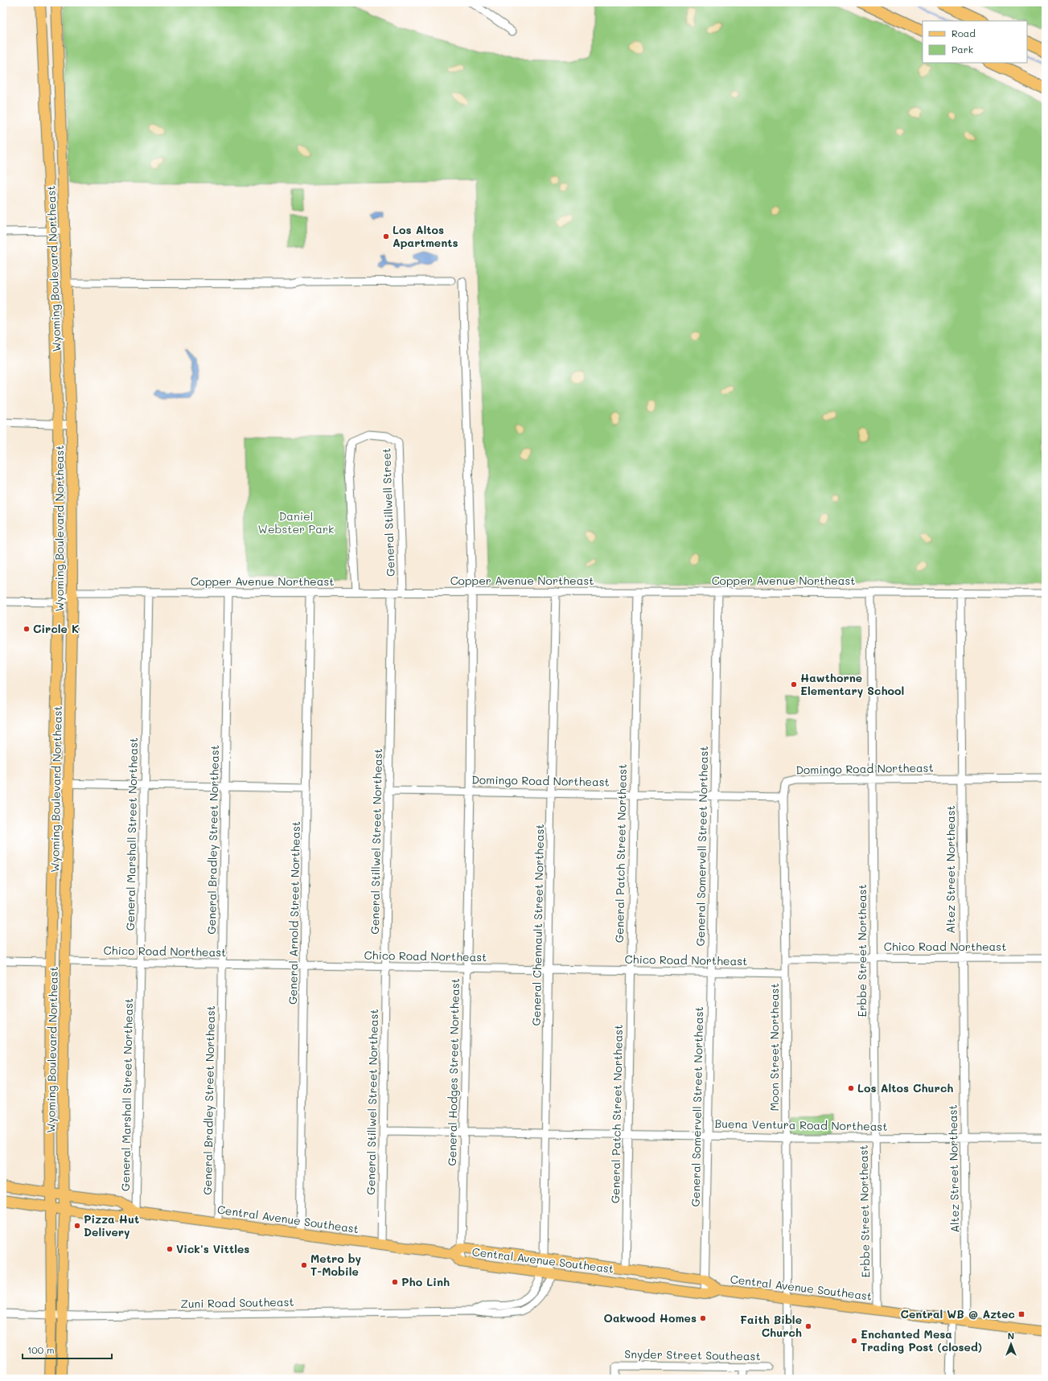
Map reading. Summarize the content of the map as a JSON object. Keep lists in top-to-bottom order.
{
  "streets": {
    "main road": ["Wyoming Boulevard Northeast", "Central Avenue Southeast"],
    "street": [
      "General Stillwell Street",
      "Copper Avenue Northeast",
      "Domingo Road Northeast",
      "General Marshall Street Northeast",
      "General Bradley Street Northeast",
      "General Stillwel Street Northeast",
      "General Somervell Street Northeast",
      "General Patch Street Northeast",
      "Altez Street Northeast",
      "General Arnold Street Northeast",
      "General Chennault Street Northeast",
      "Chico Road Northeast",
      "Erbbe Street Northeast",
      "Moon Street Northeast",
      "General Hodges Street Northeast",
      "Buena Ventura Road Northeast",
      "Zuni Road Southeast",
      "Snyder Street Southeast"
    ]
  },
  "crossings": [
    ["Wyoming Boulevard Northeast", "Copper Avenue Northeast"],
    ["Wyoming Boulevard Northeast", "Chico Road Northeast"],
    ["Wyoming Boulevard Northeast", "Central Avenue Southeast"],
    ["Wyoming Boulevard Northeast", "Zuni Road Southeast"],
    ["General Stillwell Street", "Copper Avenue Northeast"],
    ["Copper Avenue Northeast", "General Marshall Street Northeast"],
    ["Copper Avenue Northeast", "General Bradley Street Northeast"],
    ["Copper Avenue Northeast", "General Stillwel Street Northeast"],
    ["Copper Avenue Northeast", "General Somervell Street Northeast"],
    ["Copper Avenue Northeast", "General Patch Street Northeast"],
    ["Copper Avenue Northeast", "Altez Street Northeast"],
    ["Copper Avenue Northeast", "General Arnold Street Northeast"],
    ["Copper Avenue Northeast", "General Chennault Street Northeast"],
    ["Copper Avenue Northeast", "Erbbe Street Northeast"],
    ["Copper Avenue Northeast", "General Hodges Street Northeast"],
    ["Domingo Road Northeast", "General Stillwel Street Northeast"],
    ["Domingo Road Northeast", "General Somervell Street Northeast"],
    ["Domingo Road Northeast", "General Patch Street Northeast"],
    ["Domingo Road Northeast", "Altez Street Northeast"],
    ["Domingo Road Northeast", "General Chennault Street Northeast"],
    ["Domingo Road Northeast", "Erbbe Street Northeast"],
    ["Domingo Road Northeast", "Moon Street Northeast"],
    ["Domingo Road Northeast", "General Hodges Street Northeast"],
    ["General Marshall Street Northeast", "Chico Road Northeast"],
    ["General Marshall Street Northeast", "Central Avenue Southeast"],
    ["General Bradley Street Northeast", "Chico Road Northeast"],
    ["General Bradley Street Northeast", "Central Avenue Southeast"],
    ["General Stillwel Street Northeast", "Chico Road Northeast"],
    ["General Stillwel Street Northeast", "Buena Ventura Road Northeast"],
    ["General Stillwel Street Northeast", "Central Avenue Southeast"],
    ["General Somervell Street Northeast", "Chico Road Northeast"],
    ["General Somervell Street Northeast", "Buena Ventura Road Northeast"],
    ["General Somervell Street Northeast", "Central Avenue Southeast"],
    ["General Patch Street Northeast", "Chico Road Northeast"],
    ["General Patch Street Northeast", "Buena Ventura Road Northeast"],
    ["Altez Street Northeast", "Chico Road Northeast"],
    ["Altez Street Northeast", "Buena Ventura Road Northeast"],
    ["Altez Street Northeast", "Central Avenue Southeast"],
    ["General Arnold Street Northeast", "Chico Road Northeast"],
    ["General Arnold Street Northeast", "Central Avenue Southeast"],
    ["General Chennault Street Northeast", "Chico Road Northeast"],
    ["General Chennault Street Northeast", "Buena Ventura Road Northeast"],
    ["General Chennault Street Northeast", "Zuni Road Southeast"],
    ["Chico Road Northeast", "Erbbe Street Northeast"],
    ["Chico Road Northeast", "Moon Street Northeast"],
    ["Chico Road Northeast", "General Hodges Street Northeast"],
    ["Erbbe Street Northeast", "Buena Ventura Road Northeast"],
    ["Erbbe Street Northeast", "Central Avenue Southeast"],
    ["Moon Street Northeast", "Buena Ventura Road Northeast"],
    ["Moon Street Northeast", "Central Avenue Southeast"],
    ["General Hodges Street Northeast", "Buena Ventura Road Northeast"],
    ["General Hodges Street Northeast", "Central Avenue Southeast"],
    ["Central Avenue Southeast", "Zuni Road Southeast"]
  ],
  "parks": ["Daniel Webster Park"],
  "places": {
    "other": [
      "Los Altos Apartments",
      "Circle K",
      "Hawthorne Elementary School",
      "Los Altos Church",
      "Pizza Hut Delivery",
      "Vick's Vittles",
      "Metro by T-Mobile",
      "Pho Linh",
      "Oakwood Homes",
      "Faith Bible Church",
      "Enchanted Mesa Trading Post (closed)"
    ],
    "transit": ["Central WB @ Aztec"]
  },
  "legend": ["Road", "Park"],
  "scale_bar": "100 m",
  "north": "top"
}
